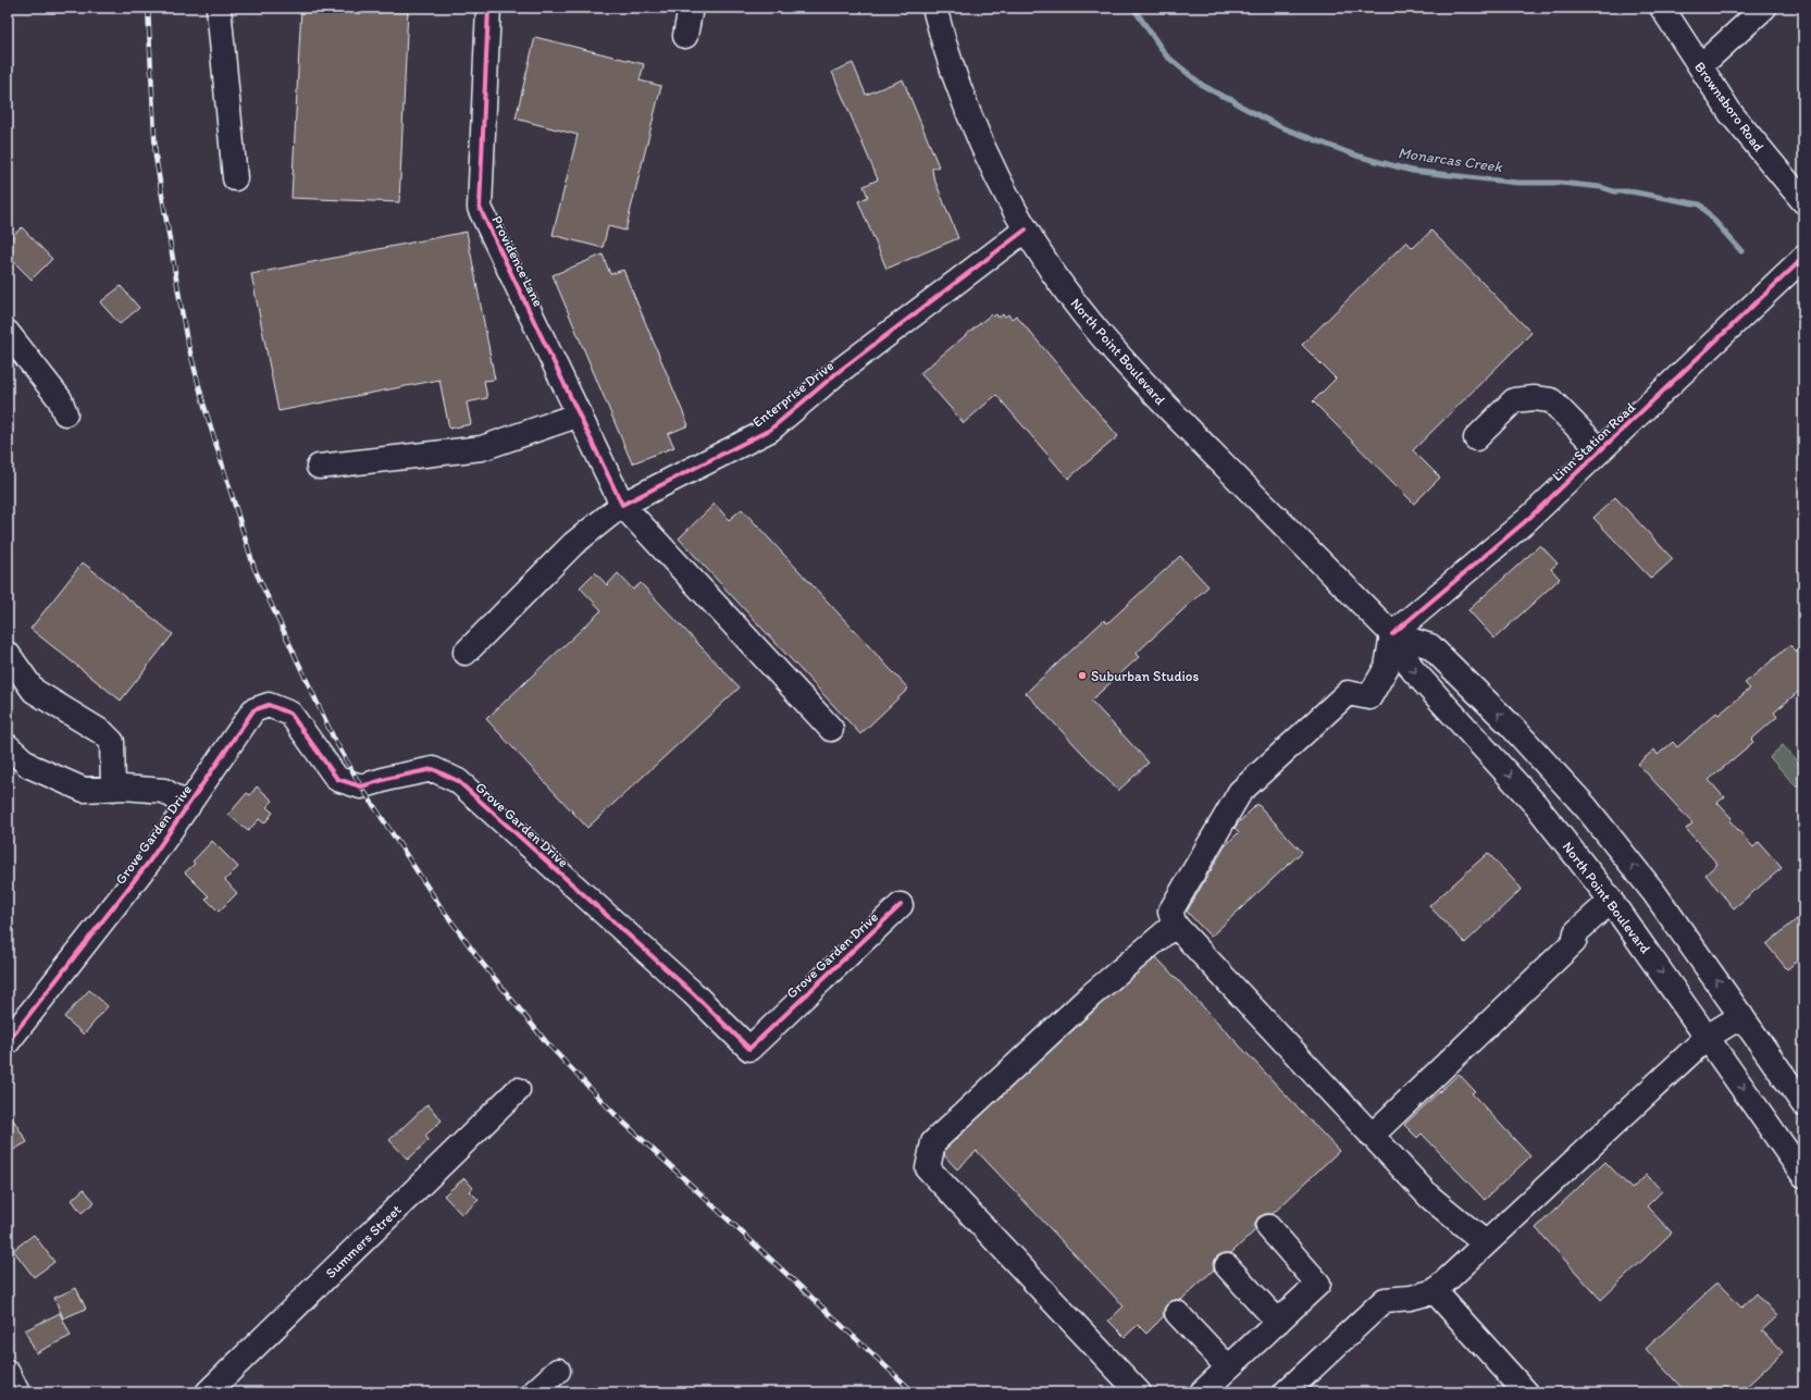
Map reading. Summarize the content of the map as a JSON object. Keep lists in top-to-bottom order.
{
  "streets": {
    "street": [
      "Brownsboro Road",
      "Providence Lane",
      "North Point Boulevard",
      "Enterprise Drive",
      "Linn Station Road",
      "Grove Garden Drive",
      "Summers Street"
    ]
  },
  "crossings": [
    ["Providence Lane", "Enterprise Drive"],
    ["North Point Boulevard", "Enterprise Drive"],
    ["North Point Boulevard", "Linn Station Road"]
  ],
  "water": ["Monarcas Creek"],
  "places": ["Suburban Studios"]
}
